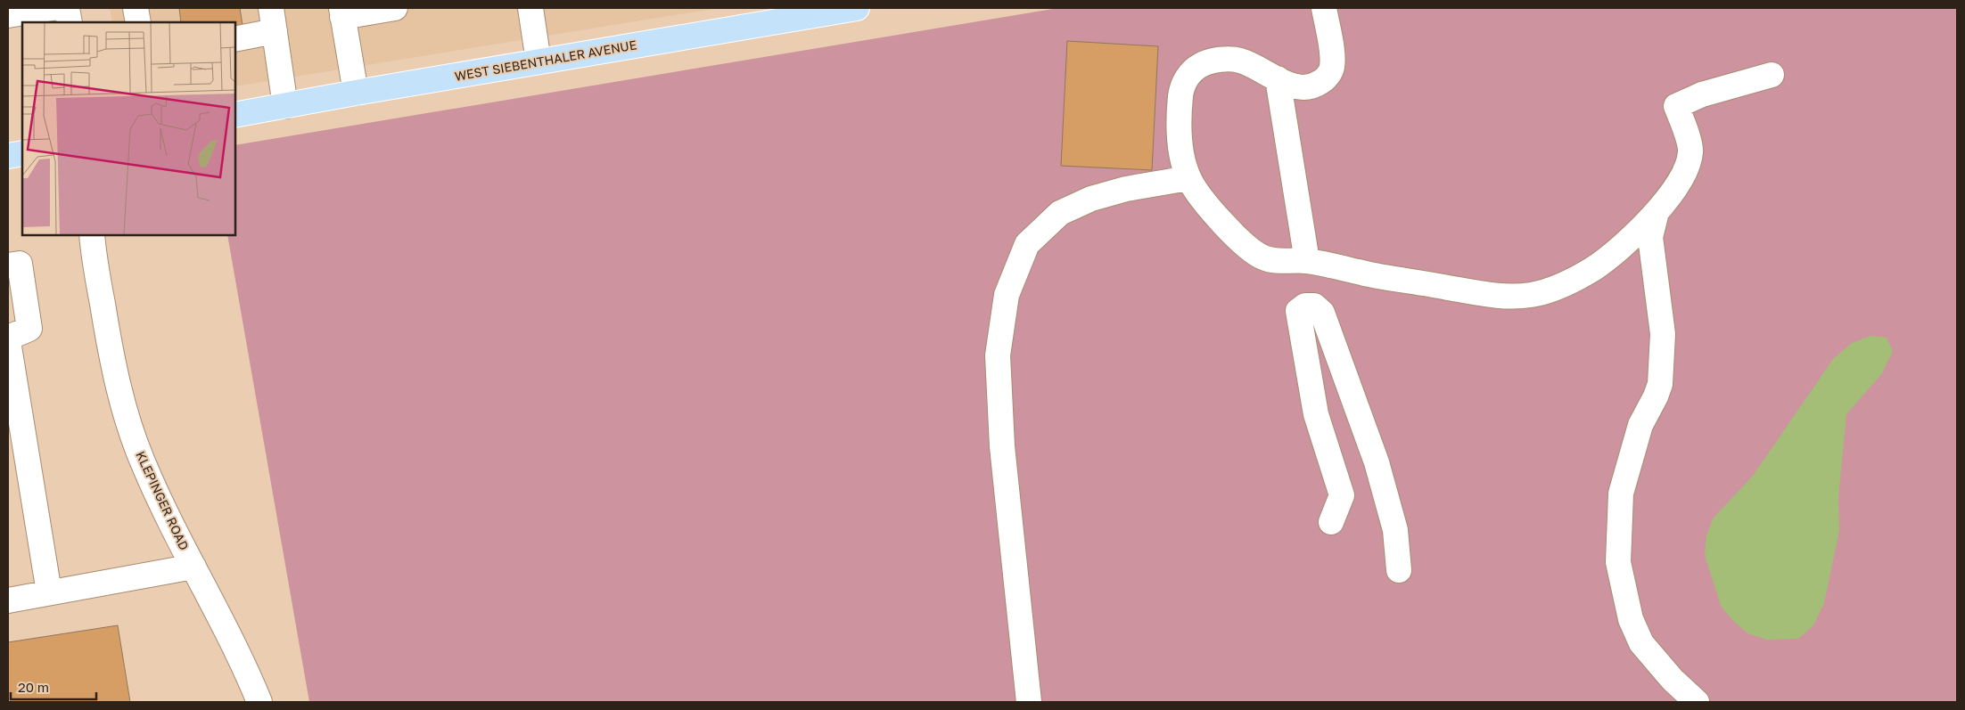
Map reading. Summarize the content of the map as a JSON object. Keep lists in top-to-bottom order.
{
  "streets": {
    "main road": ["WEST SIEBENTHALER AVENUE"],
    "street": ["KLEPINGER ROAD"]
  },
  "scale_bar": "20 m"
}
